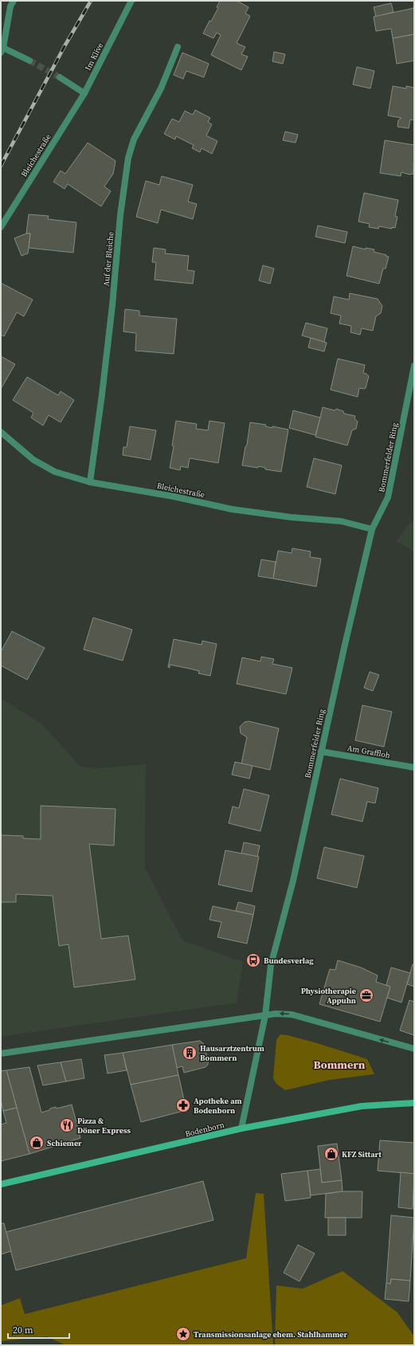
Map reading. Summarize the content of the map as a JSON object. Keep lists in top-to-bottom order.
{
  "streets": {
    "main road": ["Bodenborn"],
    "street": [
      "Im Klive",
      "Bleichestraße",
      "Auf der Bleiche",
      "Bommerfelder Ring",
      "Am Graffloh"
    ]
  },
  "crossings": [
    ["Im Klive", "Bleichestraße"],
    ["Bleichestraße", "Auf der Bleiche"],
    ["Bleichestraße", "Bommerfelder Ring"],
    ["Bommerfelder Ring", "Am Graffloh"],
    ["Bommerfelder Ring", "Bodenborn"]
  ],
  "districts": ["Bommern"],
  "places": {
    "bus stop": ["Bundesverlag"],
    "office": ["Physiotherapie Appuhn"],
    "building": ["Hausarztzentrum Bommern"],
    "pharmacy": ["Apotheke am Bodenborn"],
    "restaurant": ["Pizza & Döner Express"],
    "shop": ["Schiemer", "KFZ Sittart"],
    "place": ["Transmissionsanlage ehem. Stahlhammer"]
  },
  "scale_bar": "20 m"
}
